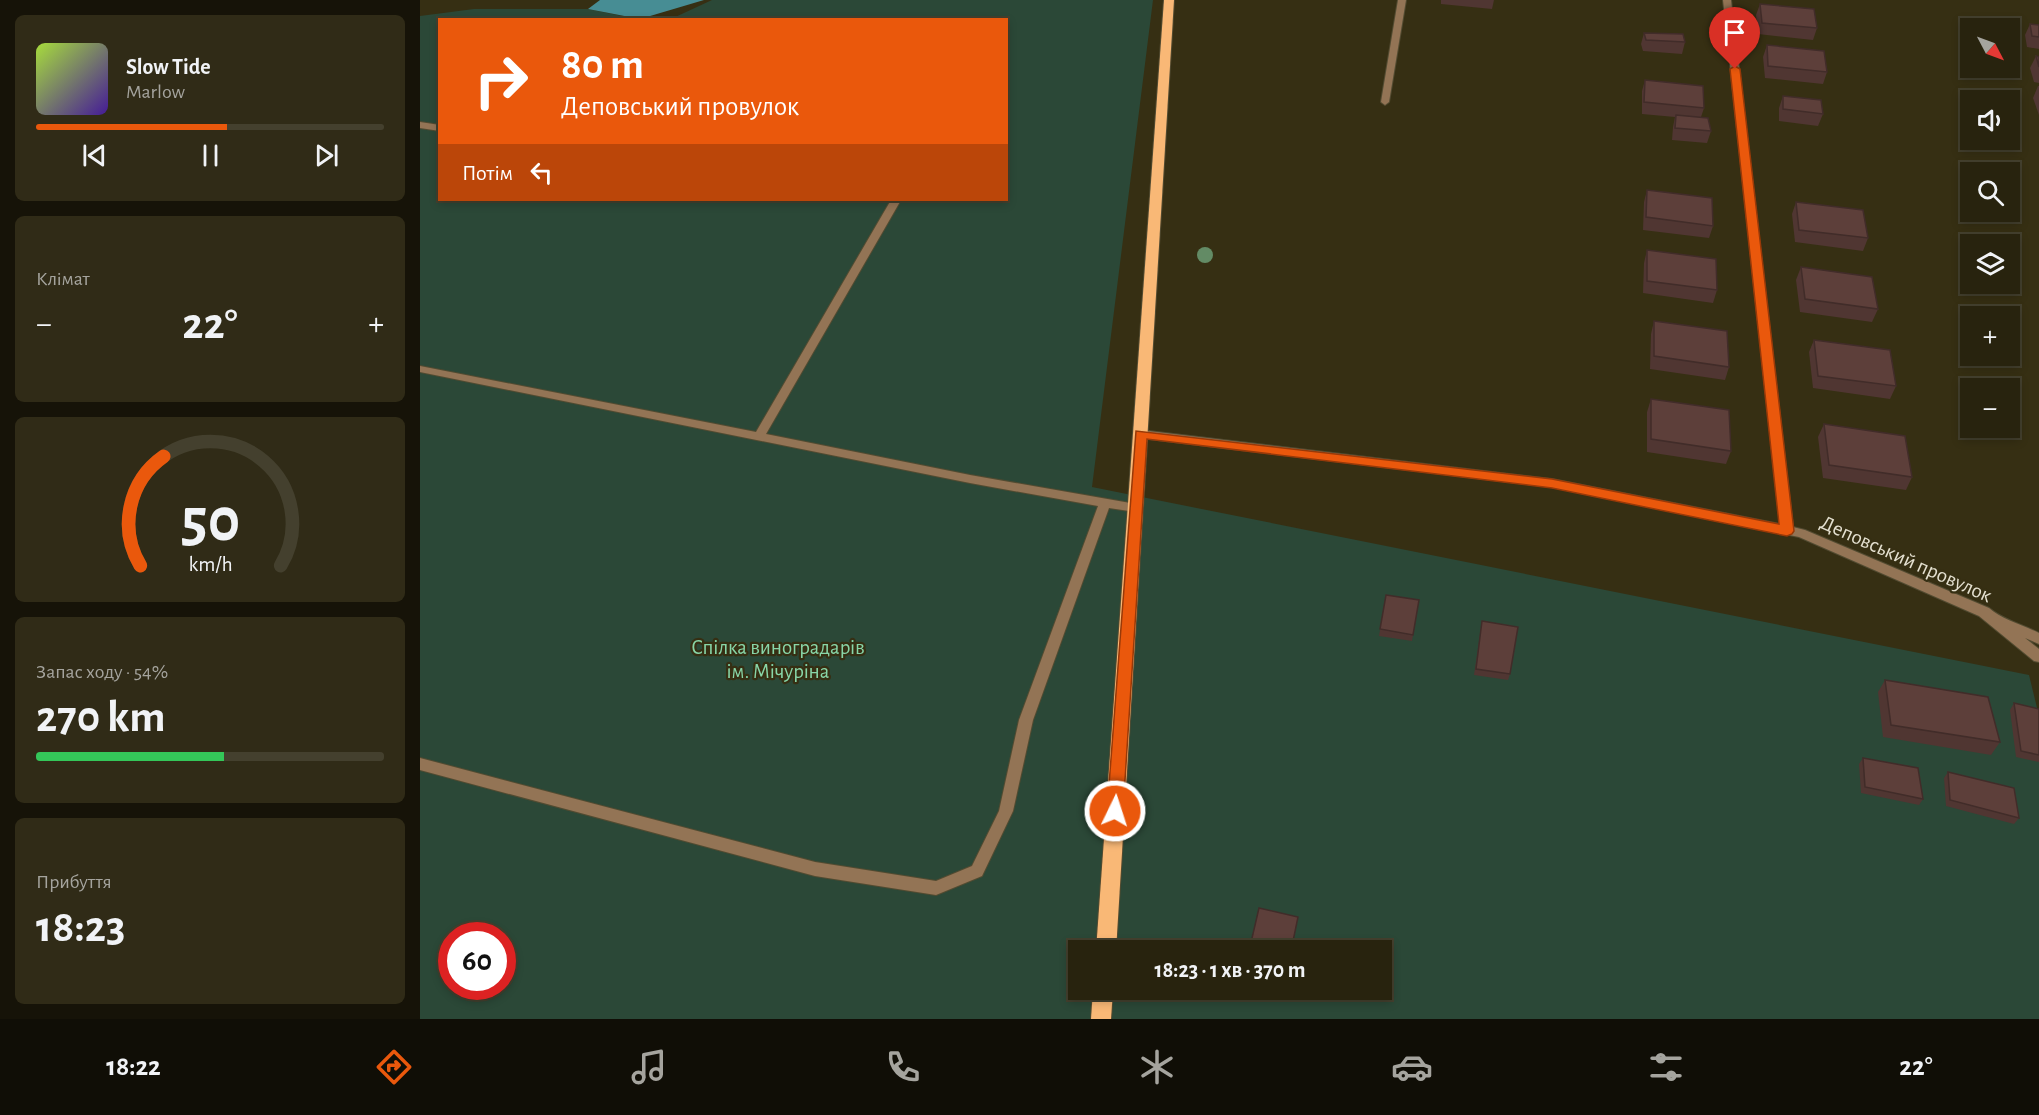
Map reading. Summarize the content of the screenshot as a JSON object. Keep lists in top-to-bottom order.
{
  "streets": {
    "street": ["Деповський провулок"]
  },
  "parks": ["Спілка виноградарів ім. Мічуріна"],
  "north": "bottom right",
  "page": {
    "map_buttons": ["+", "−"],
    "turn": ["80 m", "Деповський провулок"],
    "song": ["Slow Tide", "Marlow"],
    "then": "Потім",
    "tile": [
      "Клімат",
      ["Запас ходу · 54%", "270 km"],
      ["Прибуття", "18:23"]
    ],
    "heat": ["−", "22°", "+"],
    "limit": "60",
    "trip": "18:23 · 1 хв · 370 m",
    "tabs": ["18:22", "22°"],
    "gauge": ["50", "km/h"]
  }
}
